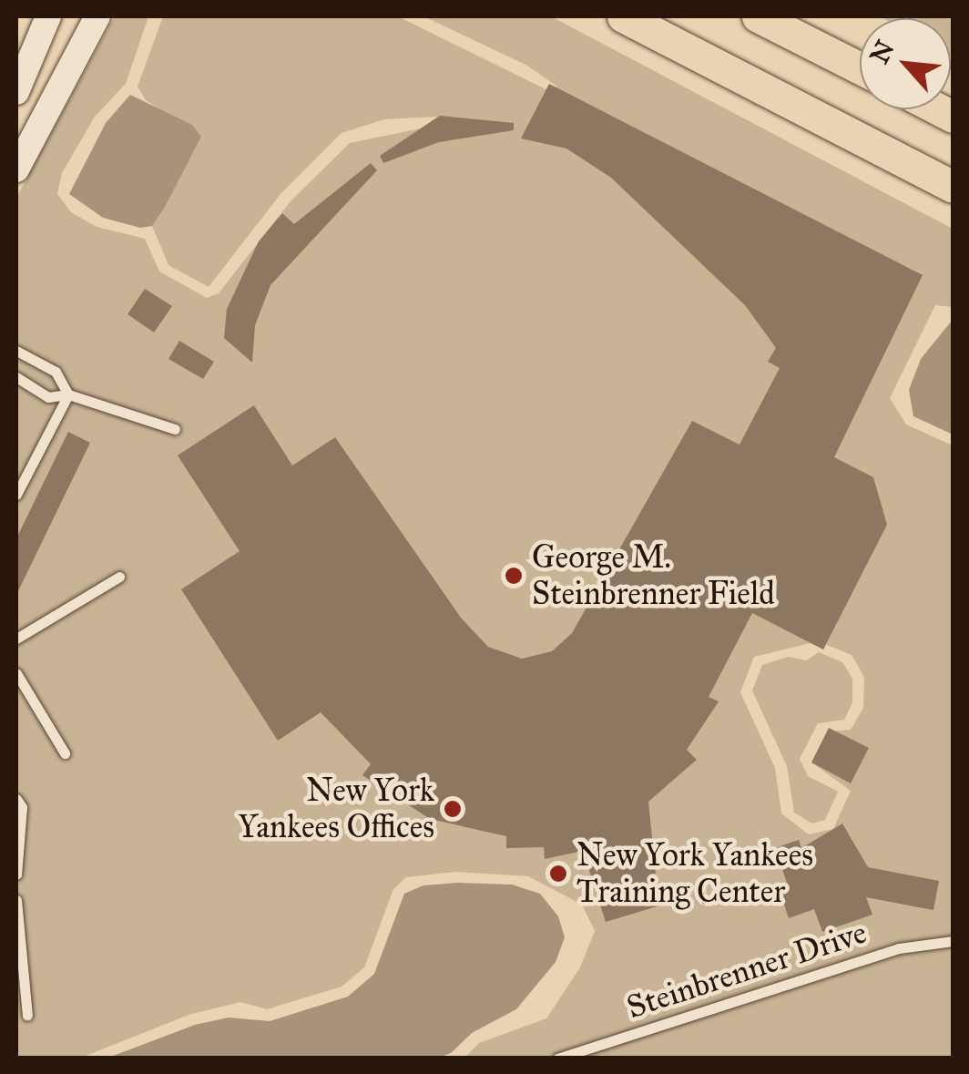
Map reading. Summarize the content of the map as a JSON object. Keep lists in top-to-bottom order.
{
  "streets": {
    "lane": ["Steinbrenner Drive"]
  },
  "places": ["George M. Steinbrenner Field", "New York Yankees Offices", "New York Yankees Training Center"],
  "north": "top left"
}
